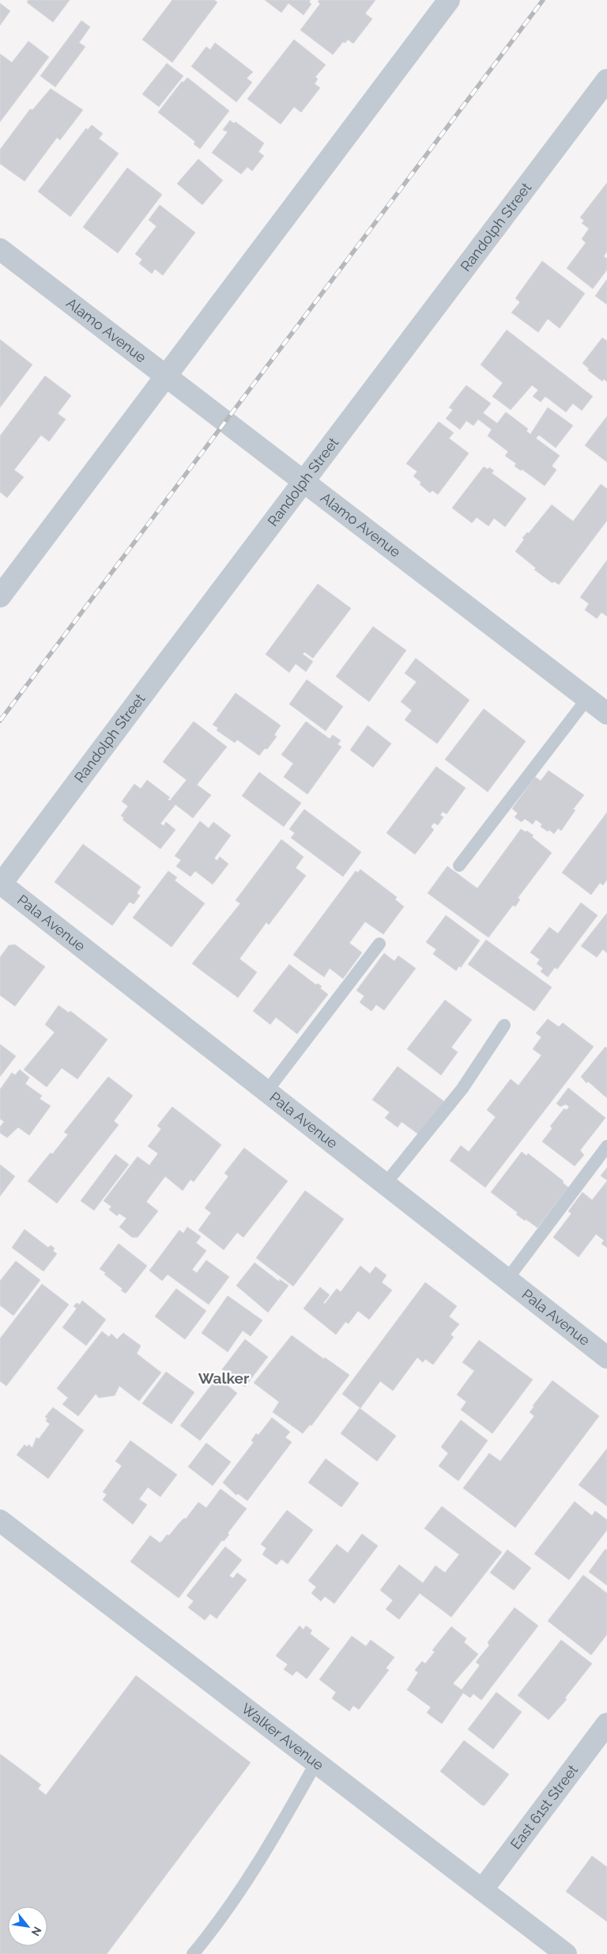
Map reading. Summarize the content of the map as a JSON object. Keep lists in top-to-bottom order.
{
  "streets": {
    "street": [
      "Randolph Street",
      "Alamo Avenue",
      "Pala Avenue",
      "Walker Avenue",
      "East 61st Street"
    ]
  },
  "crossings": [
    ["Randolph Street", "Alamo Avenue"],
    ["Randolph Street", "Pala Avenue"],
    ["Walker Avenue", "East 61st Street"]
  ],
  "districts": ["Walker"],
  "north": "bottom right"
}
